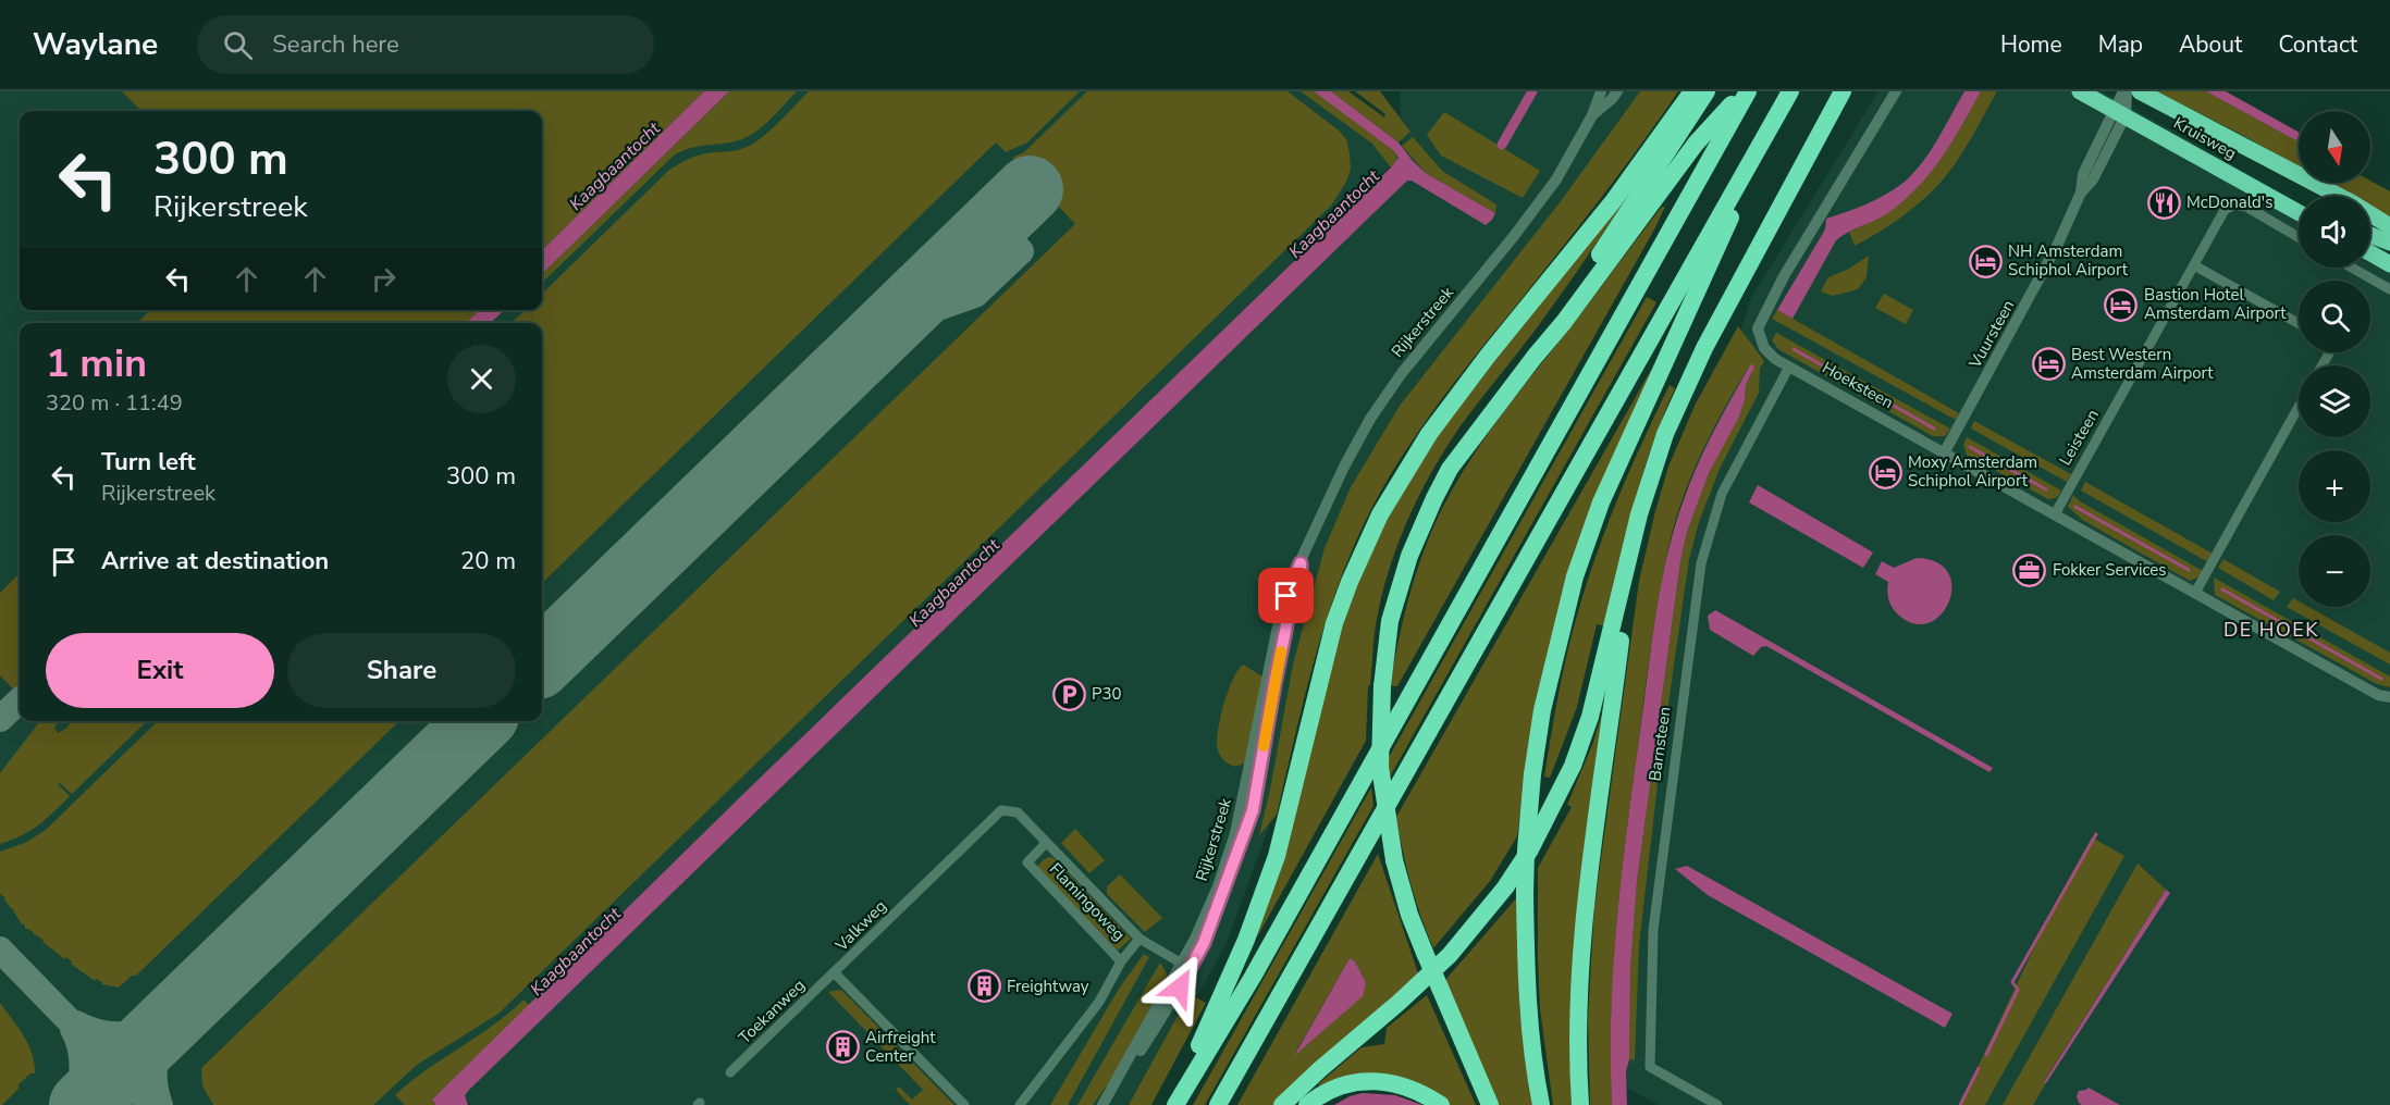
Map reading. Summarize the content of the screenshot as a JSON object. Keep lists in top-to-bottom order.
{
  "streets": {
    "highway": ["Kruisweg"],
    "street": [
      "Rijkerstreek",
      "Vuursteen",
      "Hoeksteen",
      "Leisteen",
      "Barnsteen",
      "Flamingoweg",
      "Valkweg",
      "Toekanweg"
    ]
  },
  "crossings": [
    ["Kruisweg", "Vuursteen"],
    ["Rijkerstreek", "Flamingoweg"],
    ["Vuursteen", "Hoeksteen"],
    ["Hoeksteen", "Leisteen"],
    ["Hoeksteen", "Barnsteen"],
    ["Flamingoweg", "Valkweg"],
    ["Valkweg", "Toekanweg"]
  ],
  "districts": ["DE HOEK"],
  "water": ["Kaagbaantocht"],
  "places": {
    "restaurant": ["McDonald's"],
    "hotel": [
      "NH Amsterdam Schiphol Airport",
      "Bastion Hotel Amsterdam Airport",
      "Best Western Amsterdam Airport",
      "Moxy Amsterdam Schiphol Airport"
    ],
    "office": ["Fokker Services"],
    "parking": ["P30"],
    "building": ["Freightway", "Airfreight Center"]
  },
  "north": "bottom",
  "page": {
    "header": "Waylane",
    "search": "Search here",
    "nav": [
      "Home",
      "Map",
      "About",
      "Contact"
    ],
    "map_buttons": ["+", "−"],
    "turn": ["300 m", "Rijkerstreek"],
    "heading": ["1 min", "320 m · 11:49"],
    "list": [
      {
        "name": "Turn left",
        "note": "Rijkerstreek",
        "value": "300 m"
      },
      {
        "name": "Arrive at destination",
        "value": "20 m"
      }
    ],
    "buttons": ["Exit", "Share"]
  }
}
